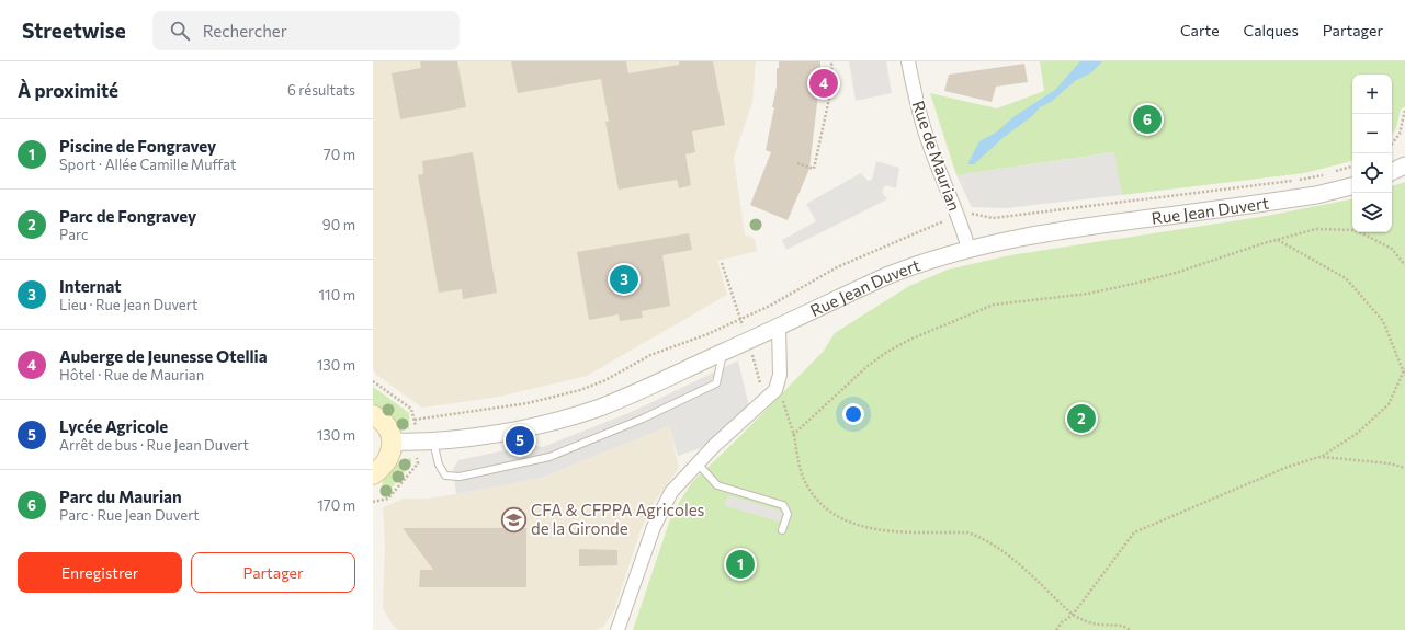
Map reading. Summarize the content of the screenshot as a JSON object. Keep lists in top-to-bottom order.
{
  "streets": {
    "street": ["Rue de Maurian", "Rue Jean Duvert"]
  },
  "crossings": [
    ["Rue de Maurian", "Rue Jean Duvert"]
  ],
  "places": {
    "school or university": ["CFA & CFPPA Agricoles de la Gironde"]
  },
  "page": {
    "header": "Streetwise",
    "search": "Rechercher",
    "nav": ["Carte", "Calques", "Partager"],
    "heading": ["À proximité", "6 résultats"],
    "pins": [
      "4",
      "6",
      "3",
      "2",
      "5",
      "1"
    ],
    "map_buttons": ["+", "−"],
    "list": [
      {
        "mark": "1",
        "name": "Piscine de Fongravey",
        "note": "Sport · Allée Camille Muffat",
        "value": "70 m"
      },
      {
        "mark": "2",
        "name": "Parc de Fongravey",
        "note": "Parc",
        "value": "90 m"
      },
      {
        "mark": "3",
        "name": "Internat",
        "note": "Lieu · Rue Jean Duvert",
        "value": "110 m"
      },
      {
        "mark": "4",
        "name": "Auberge de Jeunesse Otellia",
        "note": "Hôtel · Rue de Maurian",
        "value": "130 m"
      },
      {
        "mark": "5",
        "name": "Lycée Agricole",
        "note": "Arrêt de bus · Rue Jean Duvert",
        "value": "130 m"
      },
      {
        "mark": "6",
        "name": "Parc du Maurian",
        "note": "Parc · Rue Jean Duvert",
        "value": "170 m"
      }
    ],
    "buttons": ["Enregistrer", "Partager"]
  }
}
